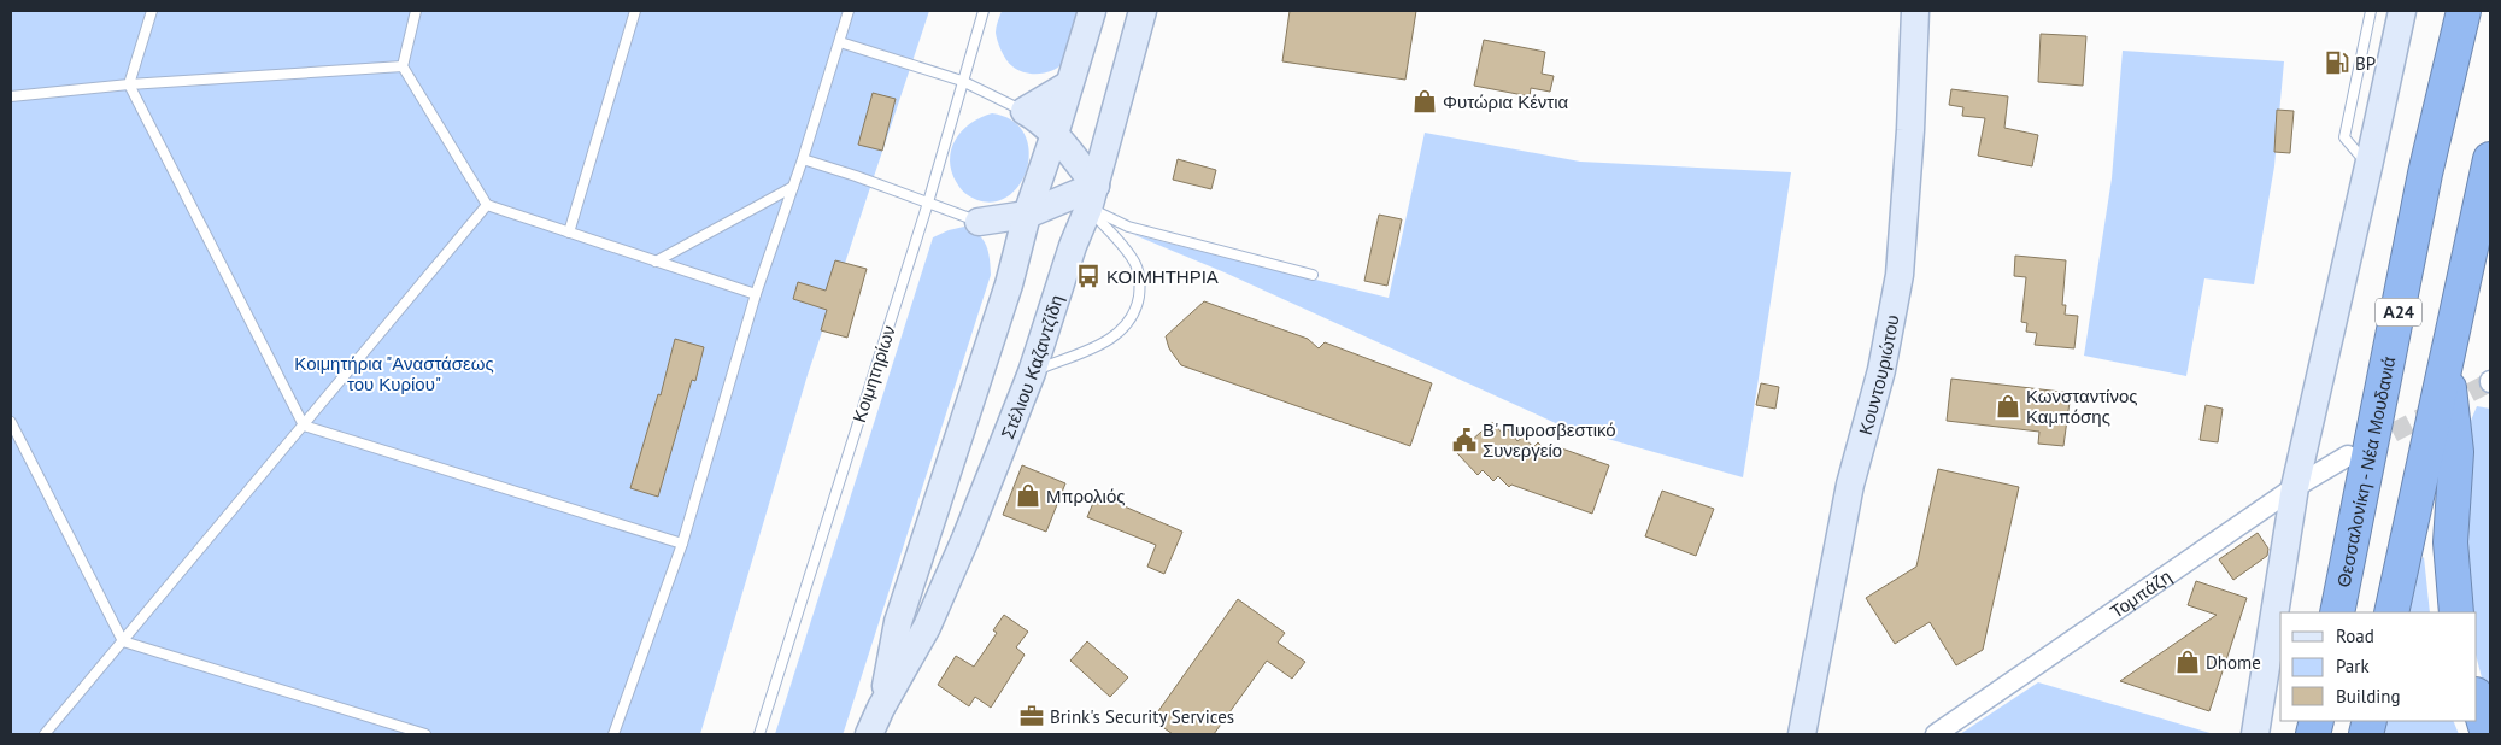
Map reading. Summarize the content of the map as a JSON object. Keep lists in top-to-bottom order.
{
  "streets": {
    "highway": ["Α24", "Θεσσαλονίκη - Νέα Μουδανιά"],
    "main road": ["Στέλιου Καζαντζίδη", "Κουντουριώτου"],
    "street": ["Τομπάζη"],
    "lane": ["Κοιμητηρίων"]
  },
  "parks": ["Κοιμητήρια \"Αναστάσεως του Κυρίου\""],
  "places": {
    "fuel station": ["BP"],
    "shop": [
      "Φυτώρια Κέντια",
      "Κωνσταντίνος Καμπόσης",
      "Μπρολιός",
      "Dhome"
    ],
    "bus stop": ["ΚΟΙΜΗΤΗΡΙΑ"],
    "public building": ["Β' Πυροσβεστικό Συνεργείο"],
    "office": ["Brink's Security Services"]
  },
  "legend": ["Road", "Park", "Building"]
}
